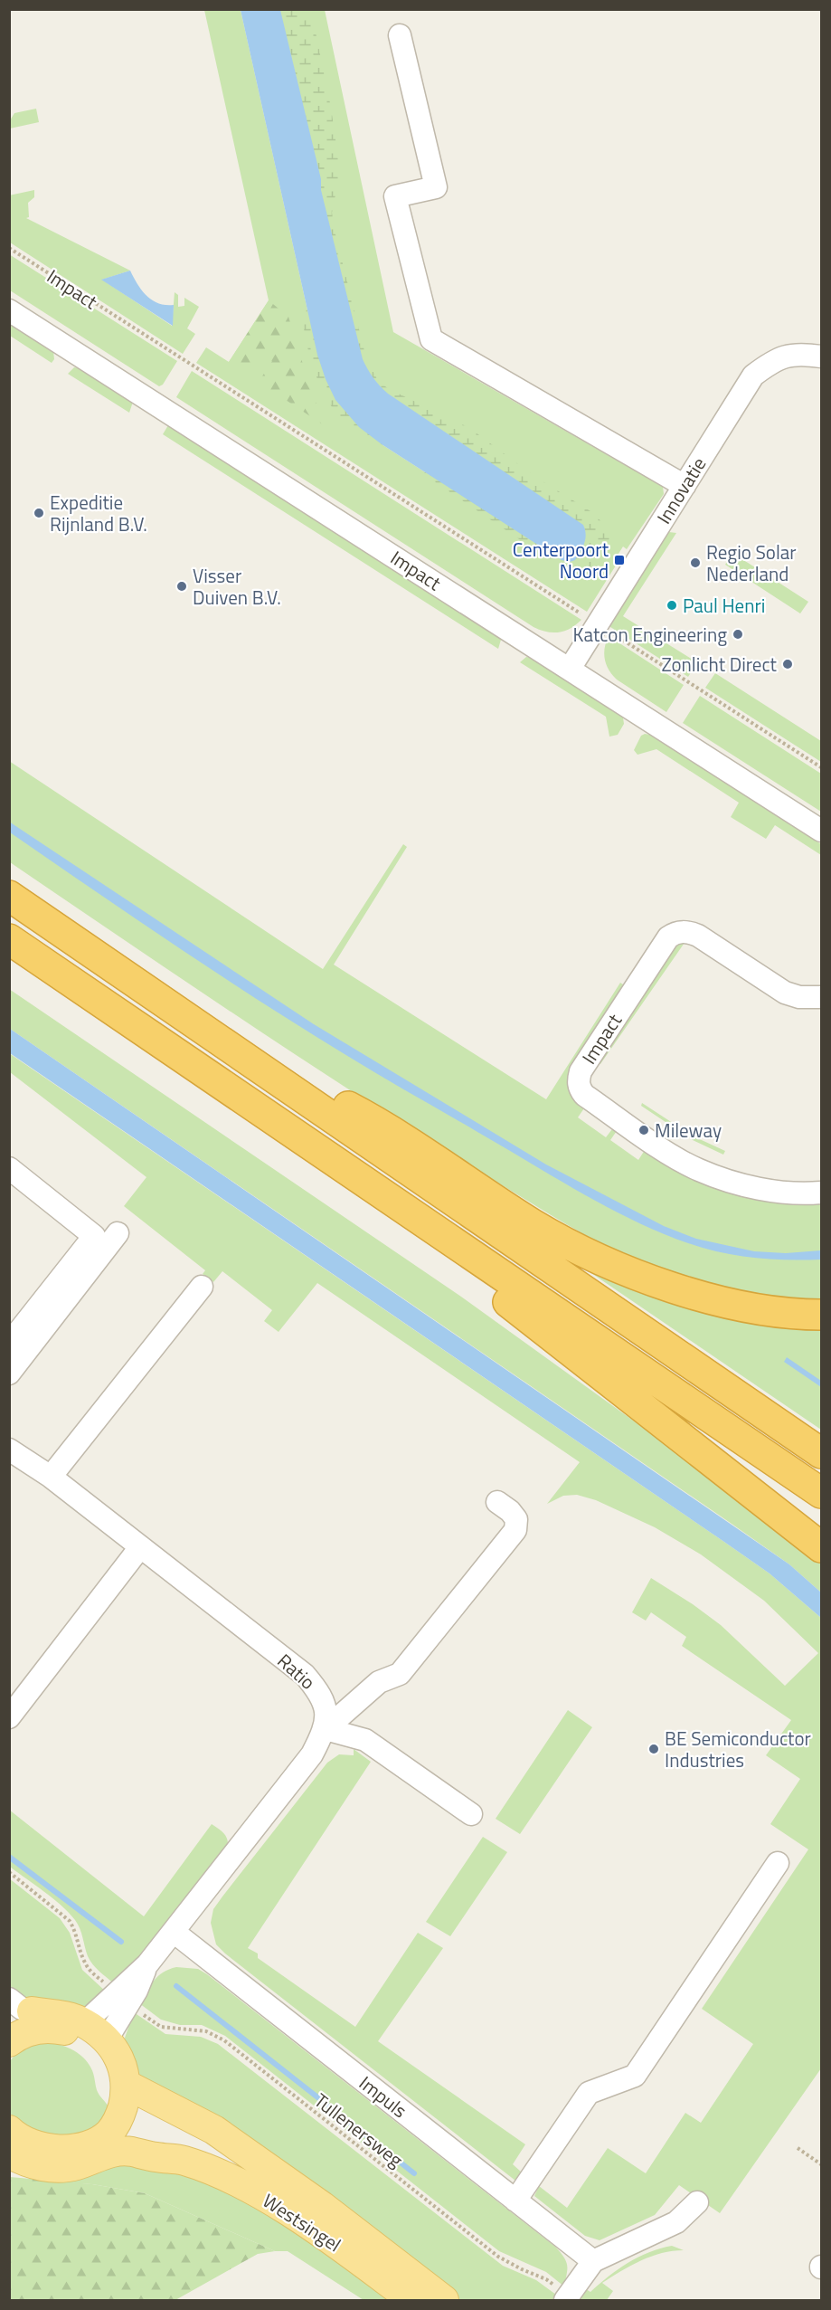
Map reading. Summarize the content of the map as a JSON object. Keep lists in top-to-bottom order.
{
  "streets": {
    "main road": ["Westsingel"],
    "street": [
      "Impact",
      "Innovatie",
      "Ratio",
      "Impuls"
    ],
    "path": ["Tullenersweg"]
  },
  "crossings": [
    ["Impact", "Innovatie"]
  ],
  "places": {
    "other": [
      "Expeditie Rijnland B.V.",
      "Regio Solar Nederland",
      "Visser Duiven B.V.",
      "Paul Henri",
      "Katcon Engineering",
      "Zonlicht Direct",
      "Mileway",
      "BE Semiconductor Industries"
    ],
    "transit": ["Centerpoort Noord"]
  }
}
